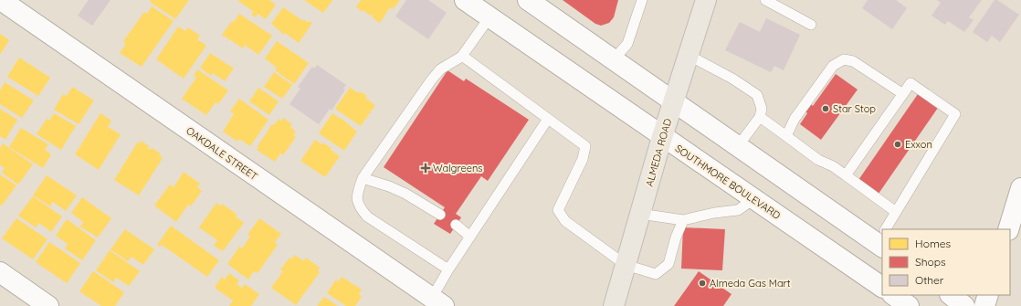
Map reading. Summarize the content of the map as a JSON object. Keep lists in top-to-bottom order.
{
  "streets": {
    "main road": ["ALMEDA ROAD", "OAKDALE STREET", "SOUTHMORE BOULEVARD"]
  },
  "crossings": [
    ["ALMEDA ROAD", "SOUTHMORE BOULEVARD"]
  ],
  "places": {
    "other": ["Star Stop", "Exxon", "Almeda Gas Mart"],
    "health": ["Walgreens"]
  },
  "legend": ["Homes", "Shops", "Other"]
}
